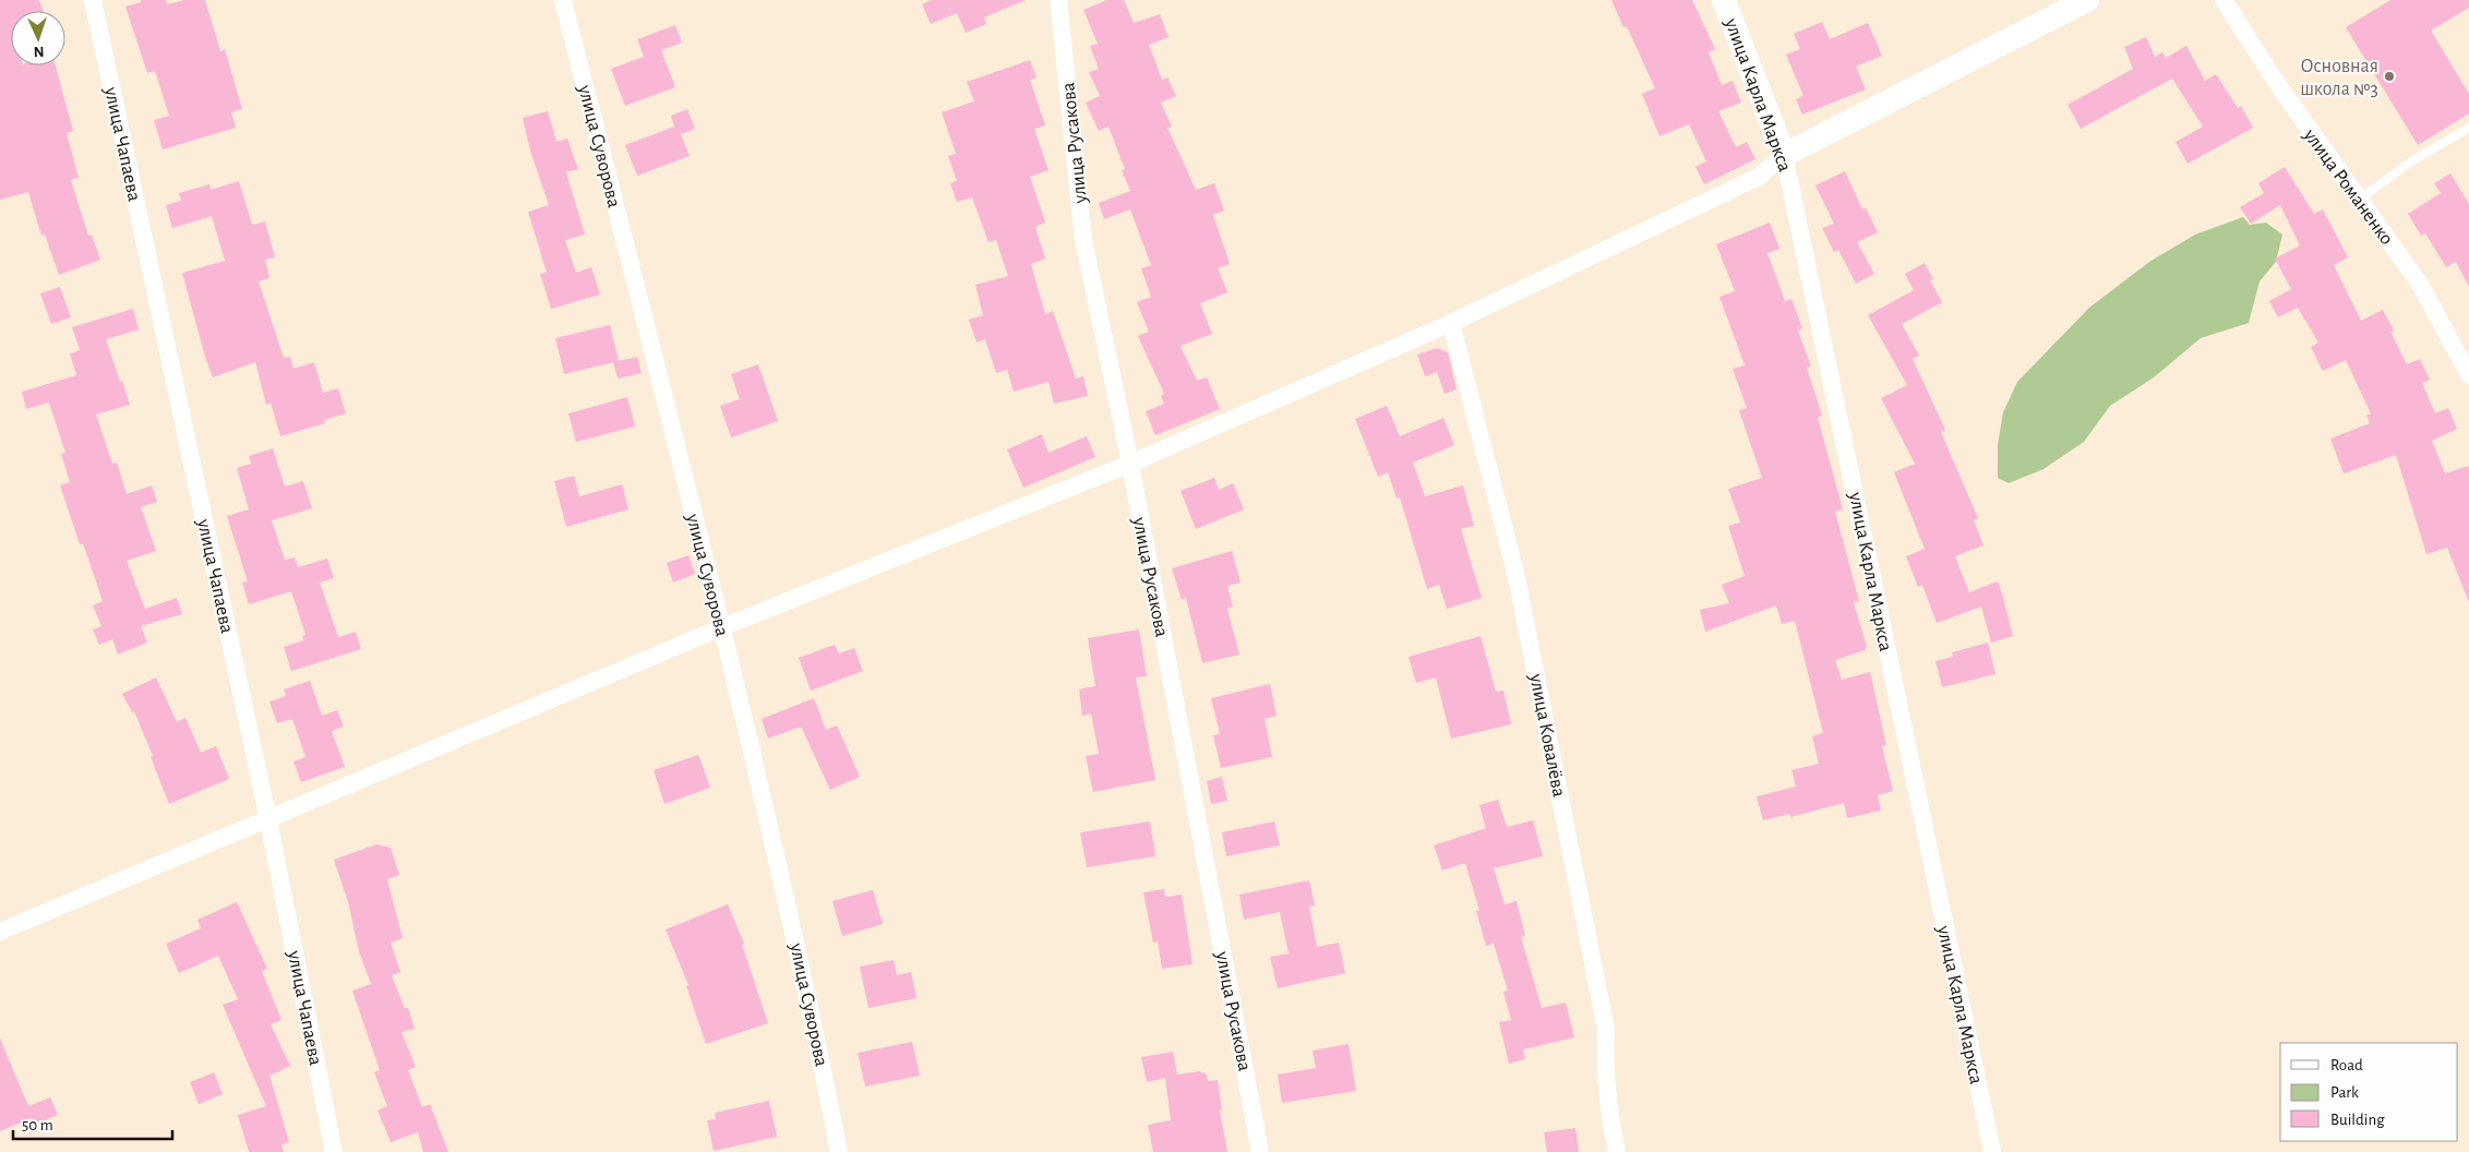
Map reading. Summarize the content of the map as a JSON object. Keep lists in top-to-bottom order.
{
  "streets": {
    "street": [
      "улица Карла Маркса",
      "улица Русакова",
      "улица Чапаева",
      "улица Суворова",
      "улица Романенко",
      "улица Ковалёва"
    ]
  },
  "places": ["Основная школа №3"],
  "legend": ["Road", "Park", "Building"],
  "scale_bar": "50 m",
  "north": "bottom"
}
